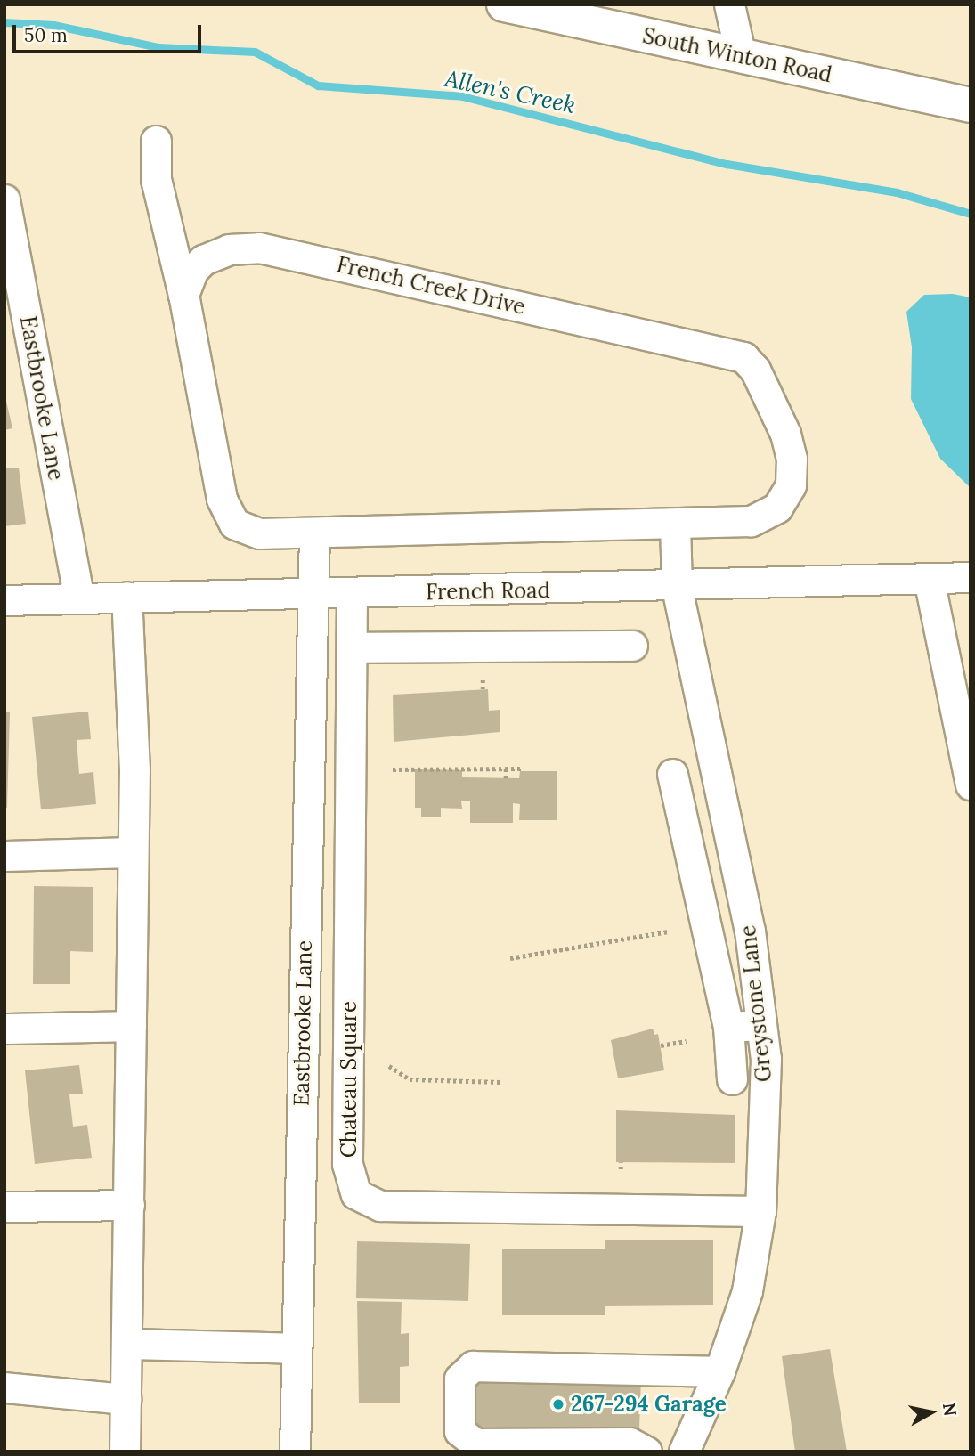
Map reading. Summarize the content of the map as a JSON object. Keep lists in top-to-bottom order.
{
  "streets": {
    "main road": ["South Winton Road"],
    "street": [
      "French Creek Drive",
      "Eastbrooke Lane",
      "French Road",
      "Greystone Lane",
      "Chateau Square"
    ]
  },
  "crossings": [
    ["Eastbrooke Lane", "French Road"],
    ["French Road", "Greystone Lane"],
    ["French Road", "Chateau Square"],
    ["Greystone Lane", "Chateau Square"]
  ],
  "water": ["Allen's Creek"],
  "places": ["267-294 Garage"],
  "scale_bar": "50 m",
  "north": "right"
}
